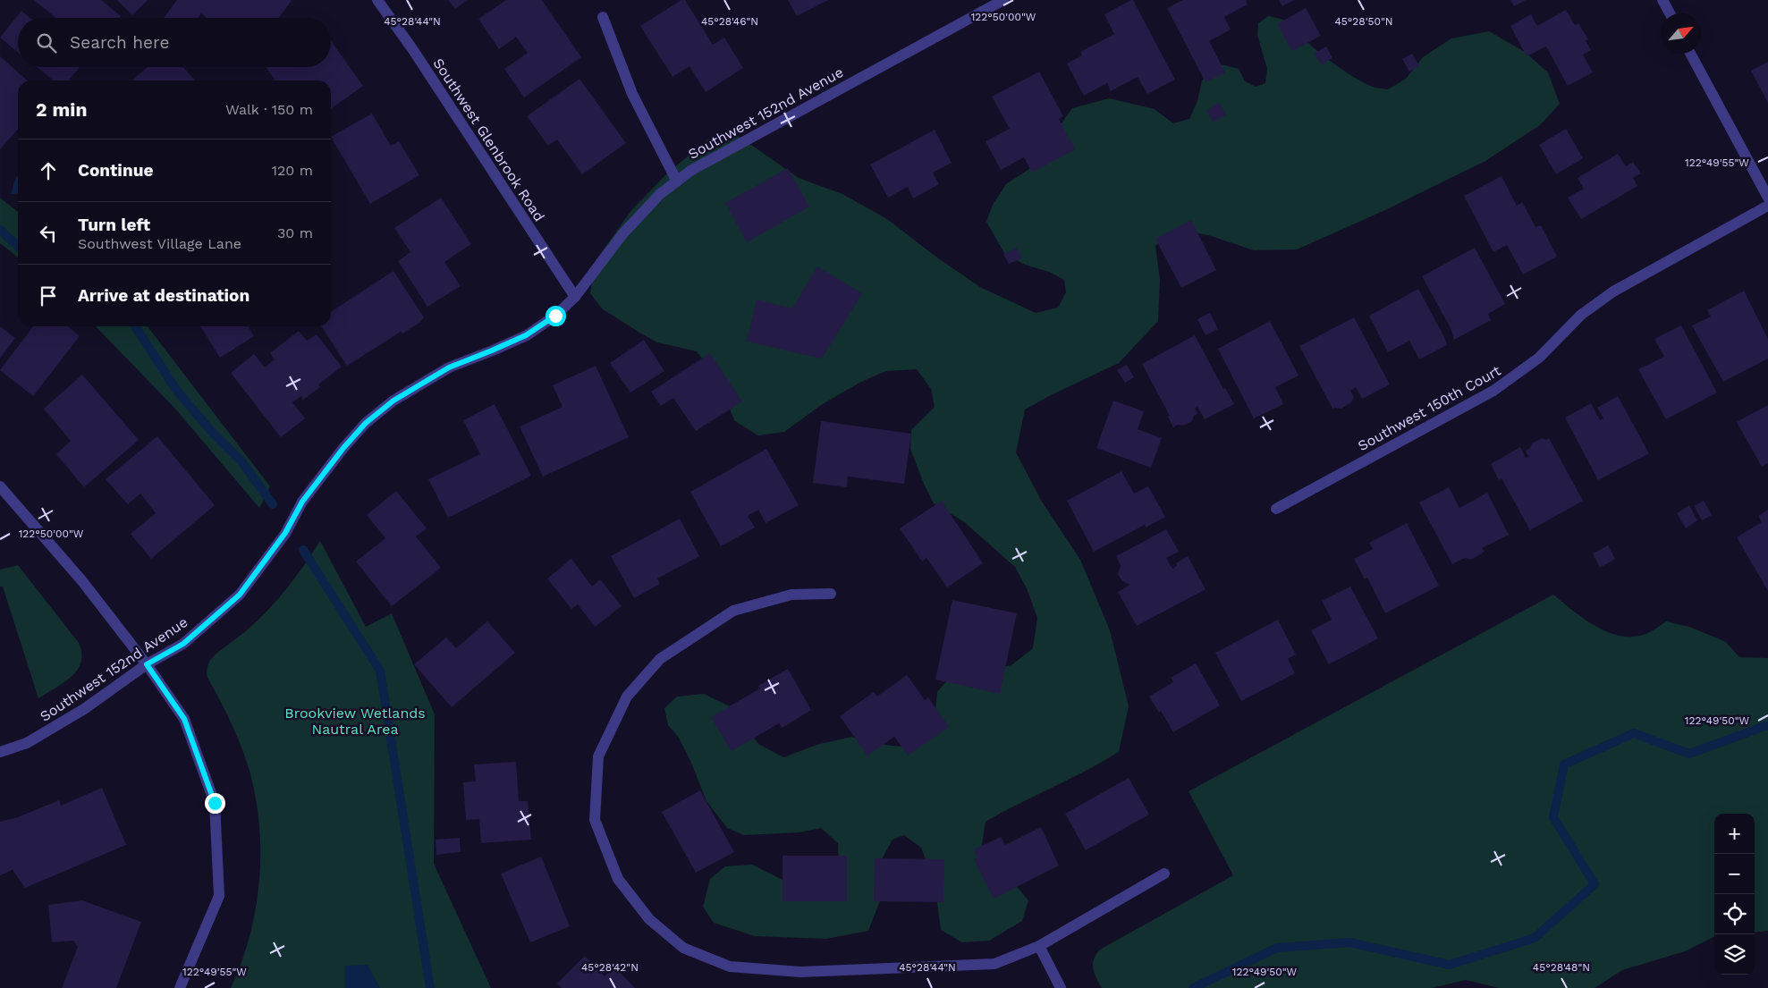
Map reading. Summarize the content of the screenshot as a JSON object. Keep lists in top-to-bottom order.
{
  "streets": {
    "street": ["Southwest 152nd Avenue", "Southwest Glenbrook Road", "Southwest 150th Court"]
  },
  "crossings": [
    ["Southwest 152nd Avenue", "Southwest Glenbrook Road"]
  ],
  "parks": ["Brookview Wetlands Nautral Area"],
  "north": "top right",
  "page": {
    "search": "Search here",
    "heading": ["2 min", "Walk · 150 m"],
    "list": [
      ["Continue", "120 m"],
      ["Turn left", "Southwest Village Lane", "30 m"],
      "Arrive at destination"
    ],
    "map_buttons": ["+", "−"]
  },
  "coordinates": [
    "122°50'00\"W",
    "45°28'44\"N",
    "45°28'46\"N",
    "45°28'50\"N",
    "122°49'55\"W",
    "122°49'50\"W",
    "45°28'42\"N",
    "45°28'48\"N"
  ]
}
